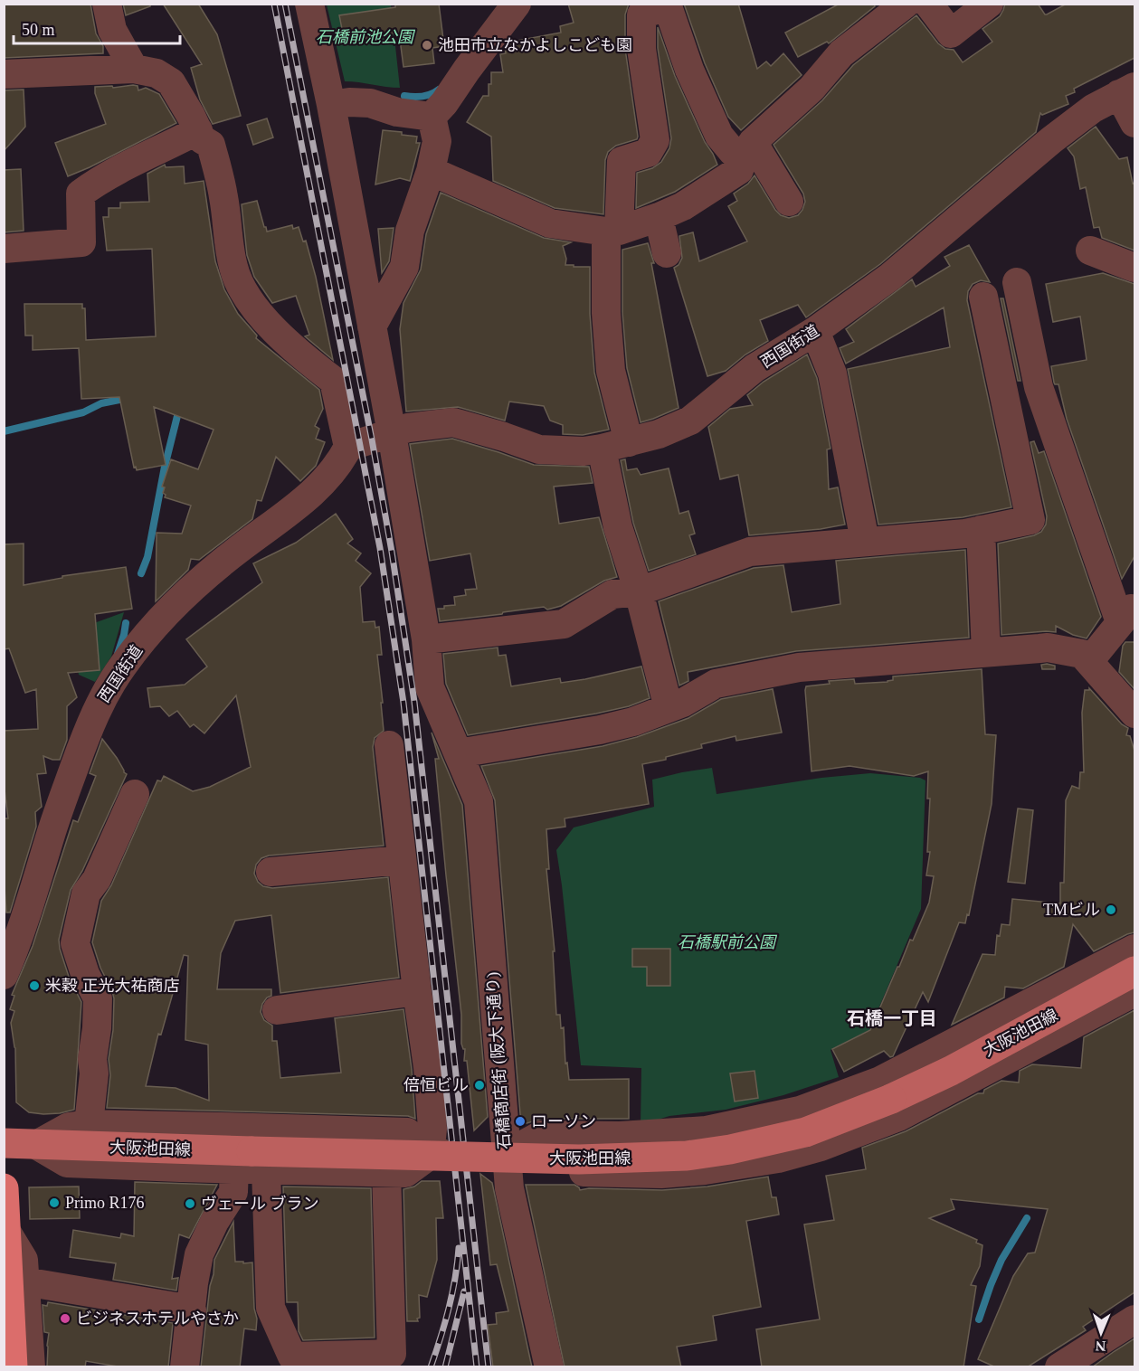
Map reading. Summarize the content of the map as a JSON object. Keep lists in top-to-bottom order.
{
  "streets": {
    "main road": ["大阪池田線"],
    "street": ["西国街道", "石橋商店街 (阪大下通り)"]
  },
  "crossings": [
    ["西国街道", "石橋商店街 (阪大下通り)"]
  ],
  "districts": ["石橋一丁目"],
  "parks": ["石橋前池公園", "石橋駅前公園"],
  "places": [
    "池田市立なかよしこども園",
    "TMビル",
    "米穀 正光大祐商店",
    "倍恒ビル",
    "ローソン",
    "Primo R176",
    "ヴェール ブラン",
    "ビジネスホテルやさか"
  ],
  "scale_bar": "50 m",
  "north": "bottom"
}
